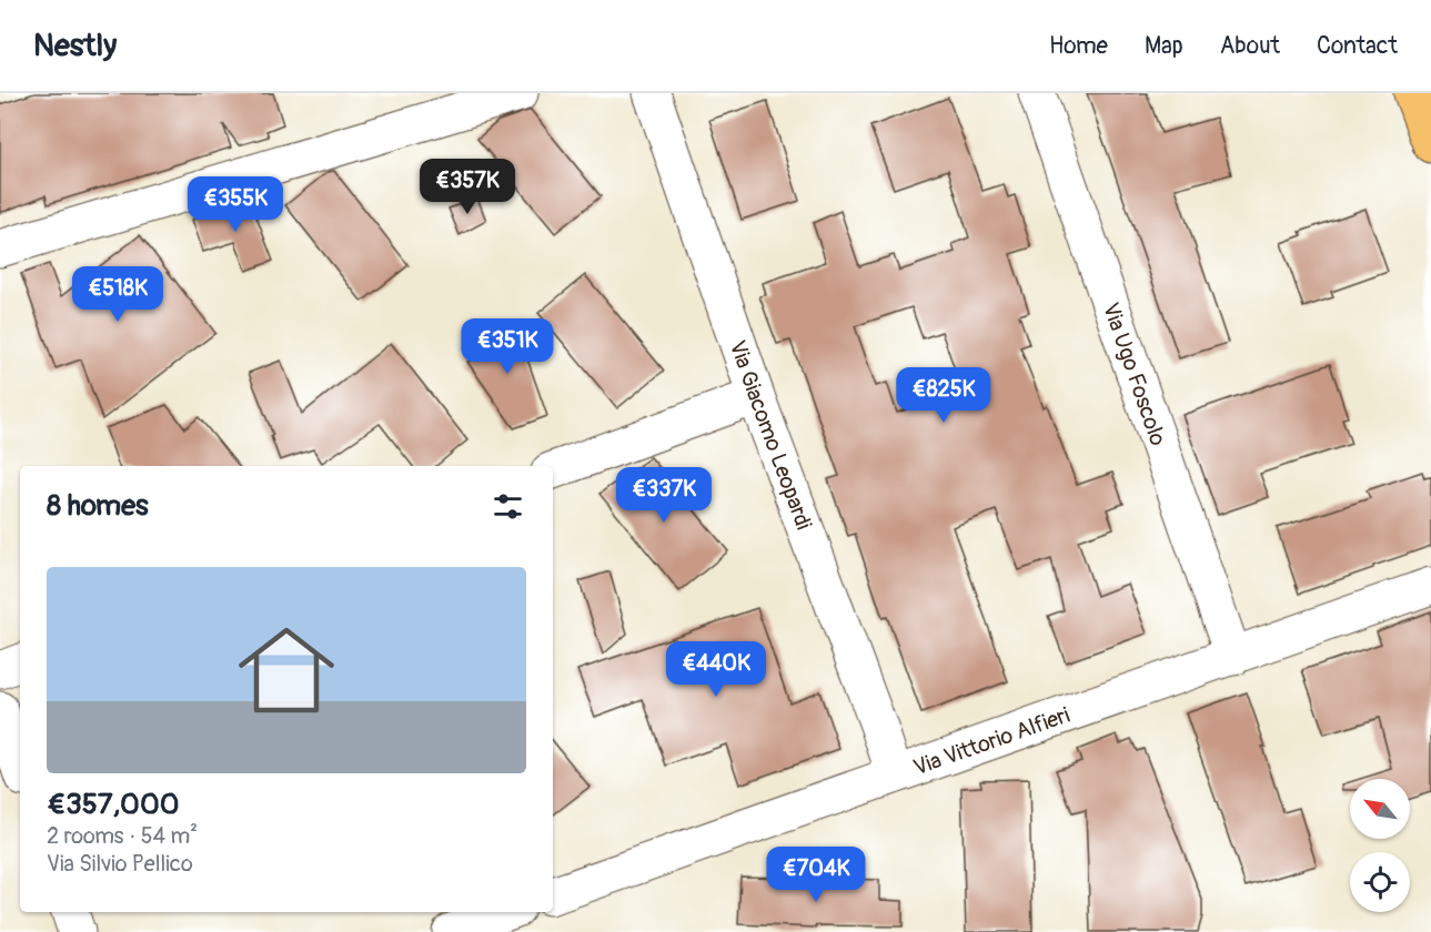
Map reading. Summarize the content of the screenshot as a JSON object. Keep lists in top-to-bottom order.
{
  "streets": {
    "street": ["Via Ugo Foscolo", "Via Giacomo Leopardi", "Via Vittorio Alfieri"]
  },
  "crossings": [
    ["Via Ugo Foscolo", "Via Vittorio Alfieri"],
    ["Via Giacomo Leopardi", "Via Vittorio Alfieri"]
  ],
  "north": "top left",
  "page": {
    "header": "Nestly",
    "nav": [
      "Home",
      "Map",
      "About",
      "Contact"
    ],
    "price": [
      "€357K",
      "€355K",
      "€518K",
      "€351K",
      "€825K",
      "€337K",
      "€440K",
      "€704K"
    ],
    "heading": "8 homes",
    "list": [
      {
        "name": "€357,000",
        "note": "2 rooms · 54 m² · Via Silvio Pellico"
      }
    ]
  }
}
